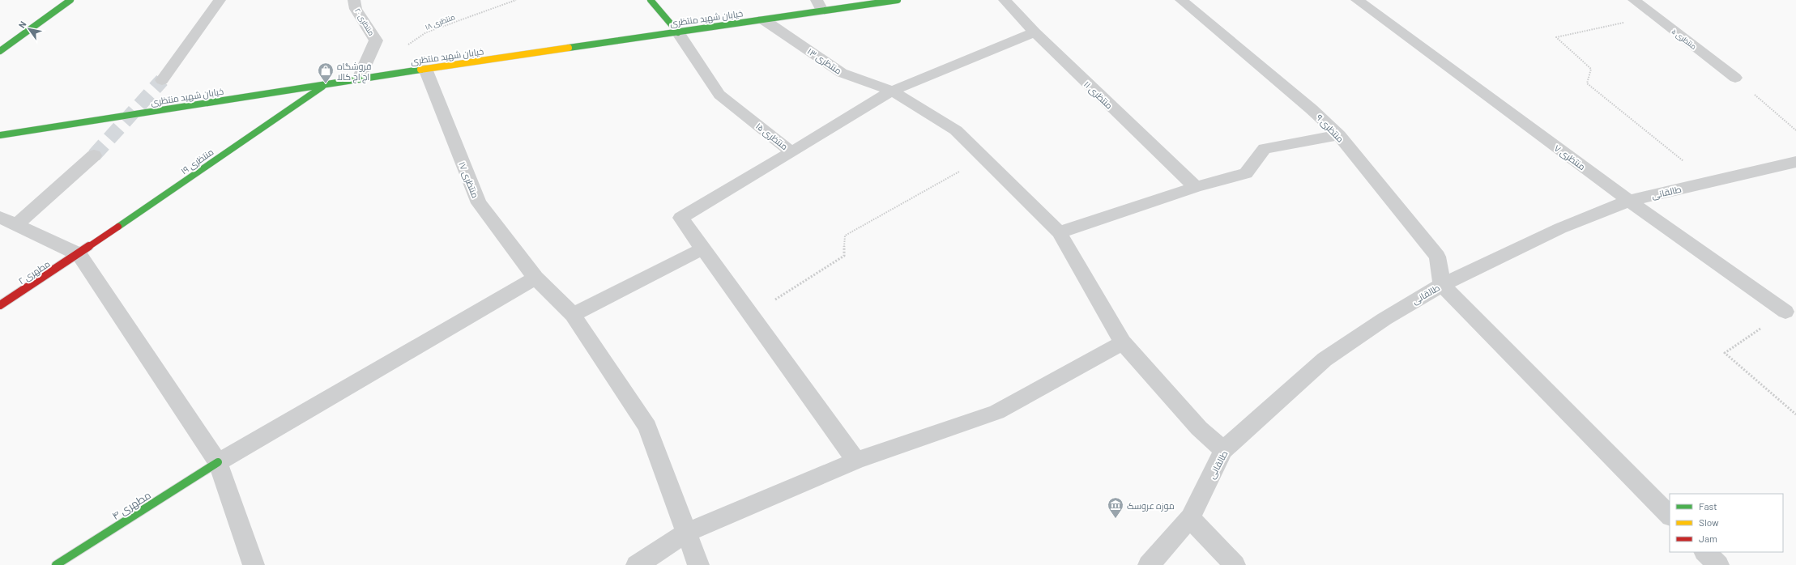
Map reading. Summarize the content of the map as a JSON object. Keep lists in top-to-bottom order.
{
  "streets": {
    "main road": [
      "خیابان شهید منتظری",
      "منتظری ۱۹",
      "مطهری ۲",
      "مطهری ۴"
    ],
    "street": [
      "منتظری ۲۰",
      "منتظری ۵",
      "منتظری ۱۳",
      "منتظری ۱۱",
      "منتظری ۹",
      "منتظری ۱۵",
      "منتظری ۷",
      "منتظری ۱۷",
      "طالقانی"
    ],
    "path": ["منتظری ۱۸"]
  },
  "crossings": [
    ["خیابان شهید منتظری", "منتظری ۲۰"],
    ["خیابان شهید منتظری", "منتظری ۱۳"],
    ["خیابان شهید منتظری", "منتظری ۱۵"],
    ["خیابان شهید منتظری", "منتظری ۱۹"],
    ["خیابان شهید منتظری", "منتظری ۱۷"],
    ["منتظری ۱۳", "منتظری ۱۵"],
    ["منتظری ۱۳", "طالقانی"],
    ["منتظری ۱۱", "منتظری ۱۵"],
    ["منتظری ۹", "طالقانی"],
    ["منتظری ۷", "طالقانی"],
    ["منتظری ۱۹", "مطهری ۲"]
  ],
  "places": {
    "shop": ["فروشگاه اچ اچ کالا"],
    "museum": ["موزه عروسک"]
  },
  "legend": ["Fast", "Slow", "Jam"],
  "north": "top left"
}
